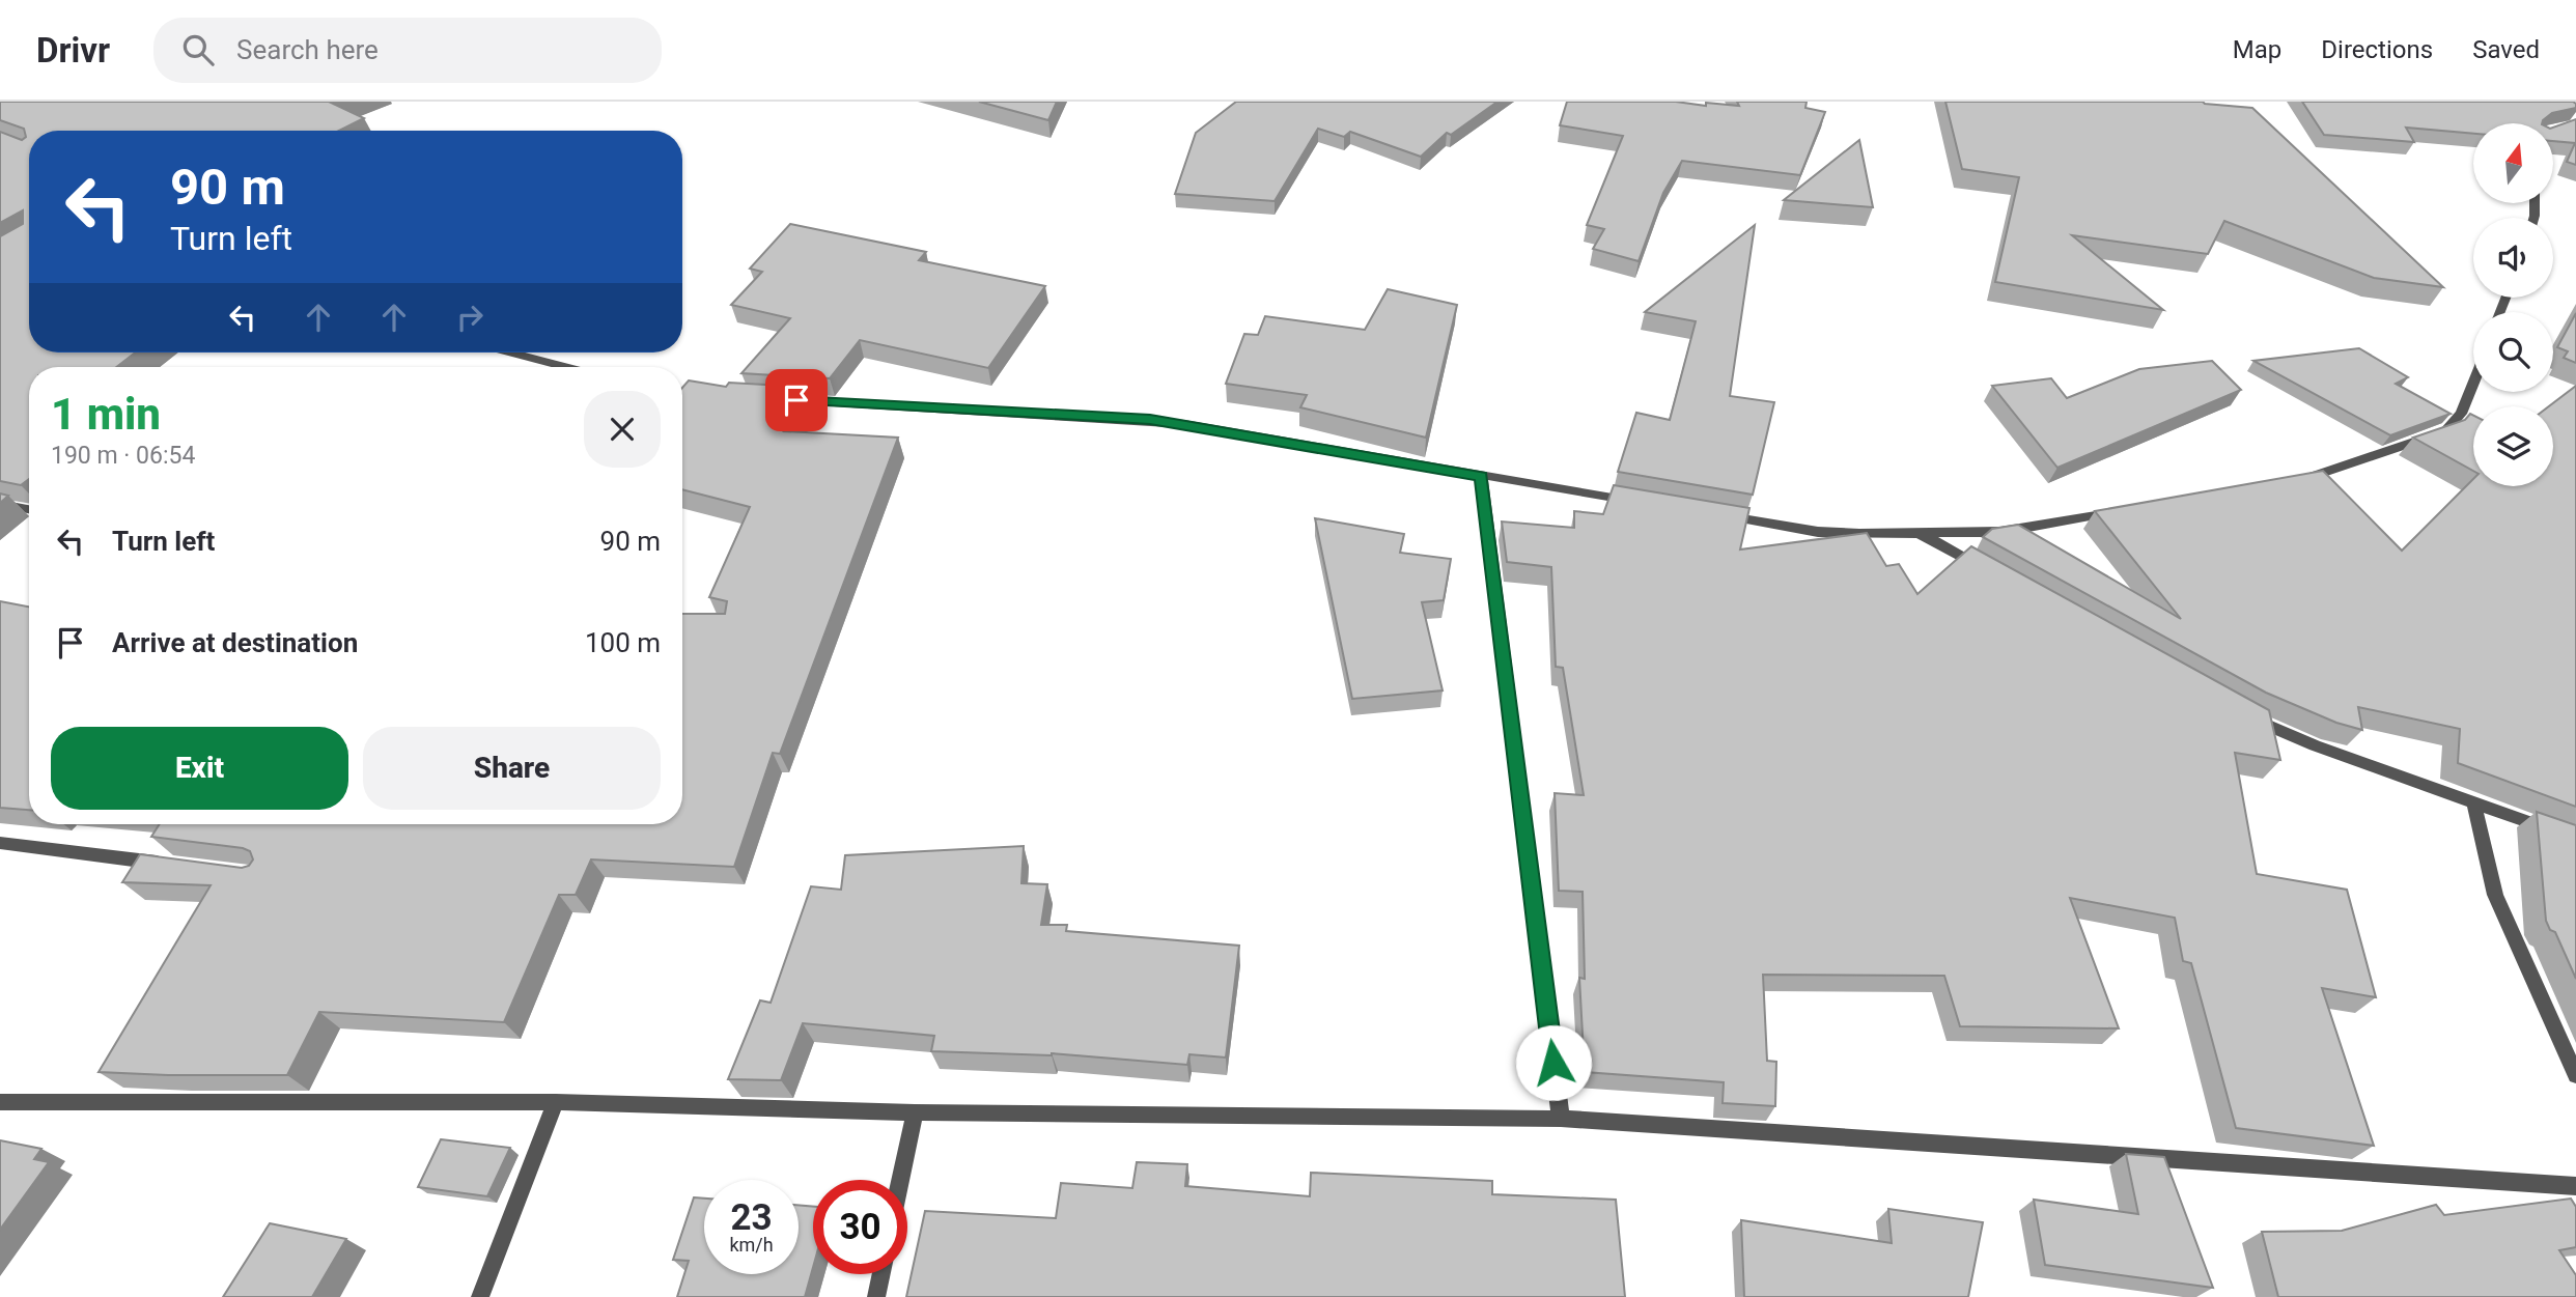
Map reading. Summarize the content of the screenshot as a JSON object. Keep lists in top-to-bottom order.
{
  "north": "top",
  "page": {
    "header": "Drivr",
    "search": "Search here",
    "nav": ["Map", "Directions", "Saved"],
    "turn": ["90 m", "Turn left"],
    "heading": ["1 min", "190 m · 06:54"],
    "list": [
      {
        "name": "Turn left",
        "value": "90 m"
      },
      {
        "name": "Arrive at destination",
        "value": "100 m"
      }
    ],
    "buttons": ["Exit", "Share"],
    "speed": "23 km/h",
    "limit": "30"
  }
}
